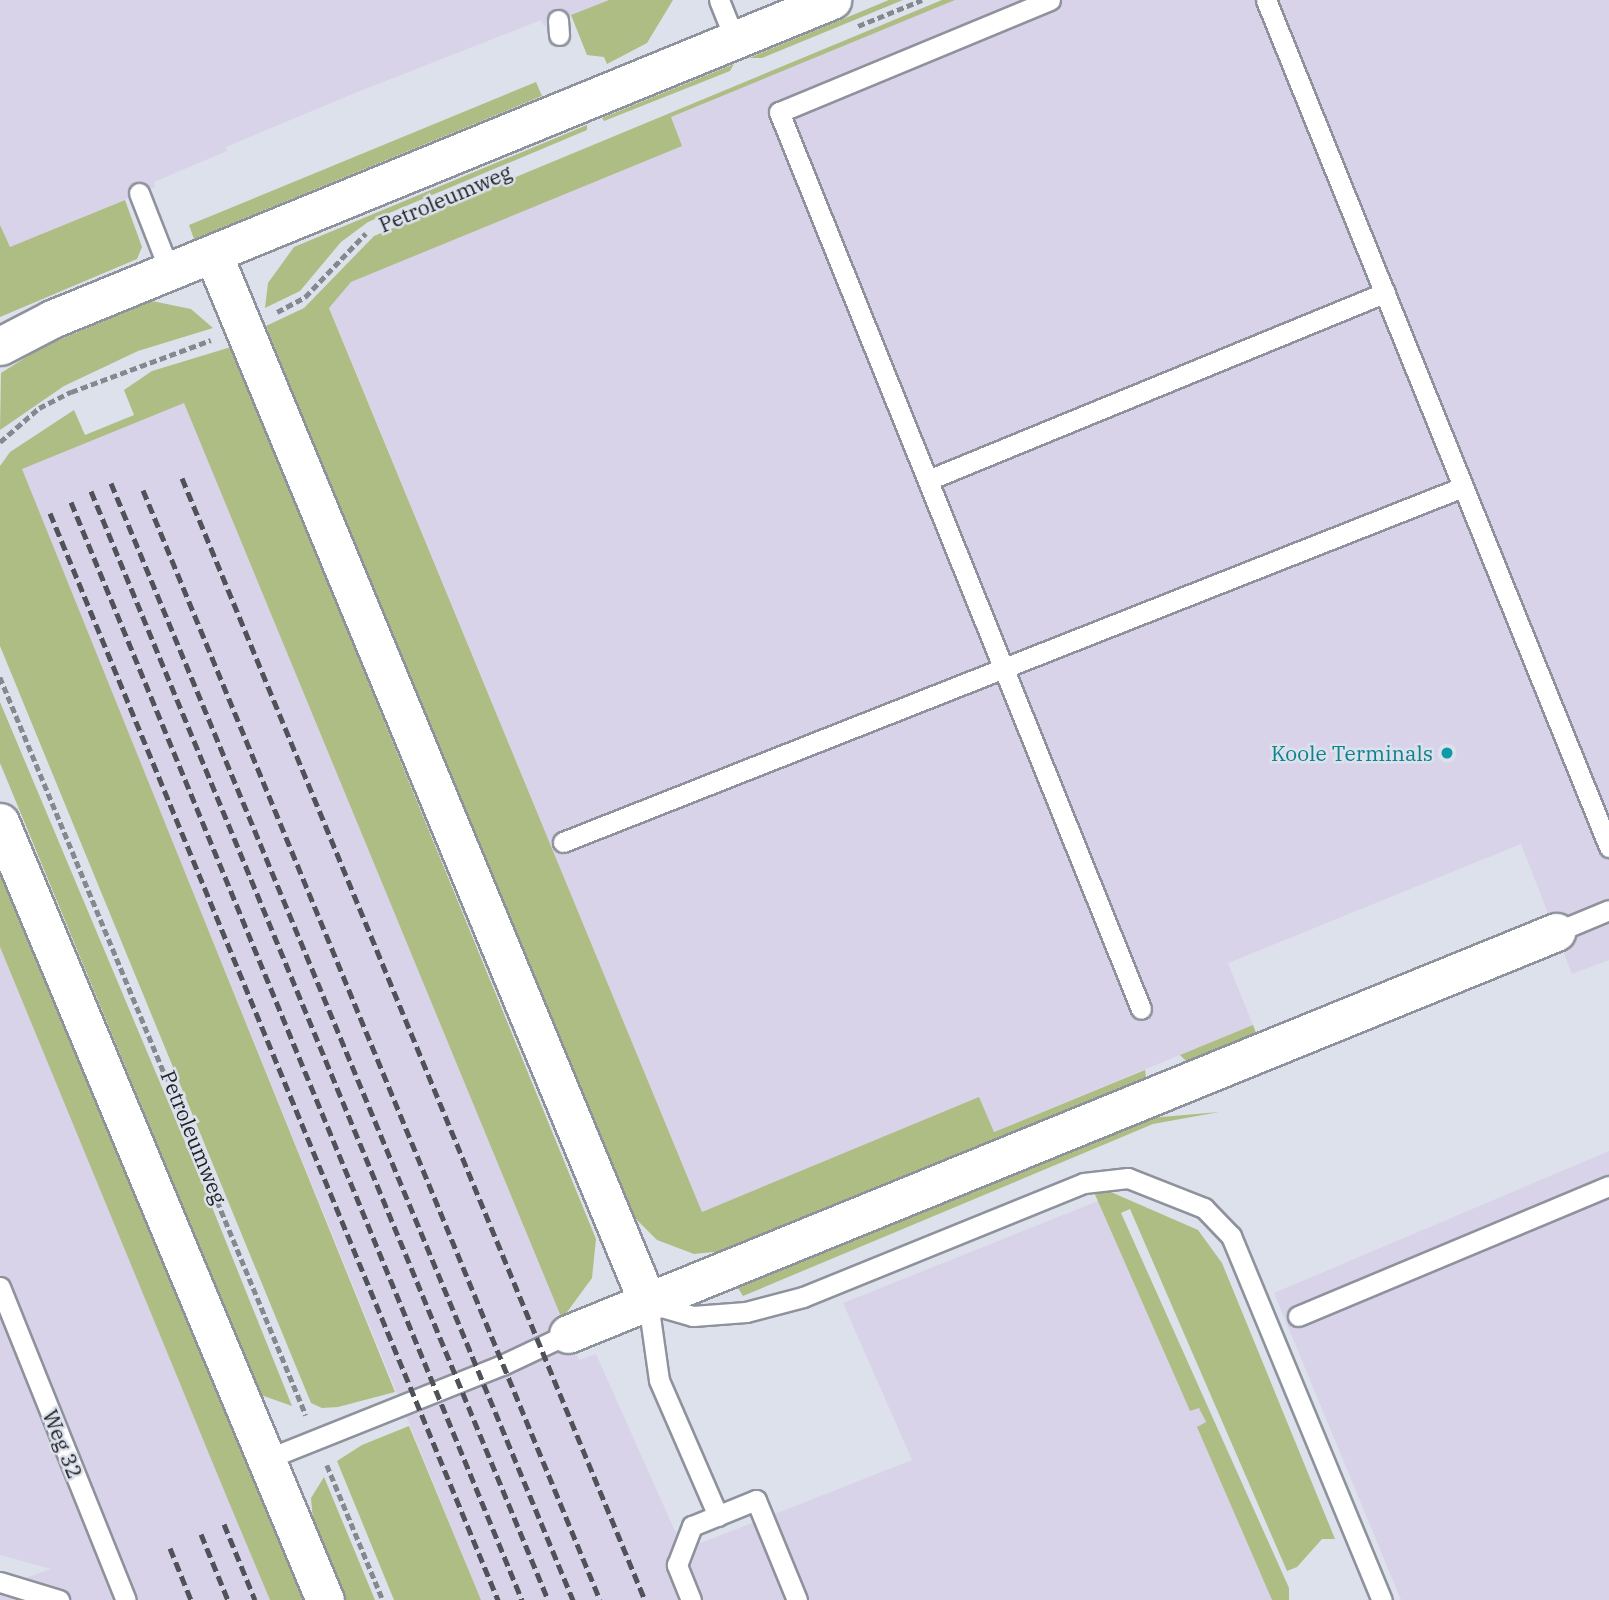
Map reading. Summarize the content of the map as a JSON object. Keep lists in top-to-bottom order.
{
  "streets": {
    "street": ["Petroleumweg"],
    "lane": ["Weg 32"]
  },
  "places": ["Koole Terminals"]
}
